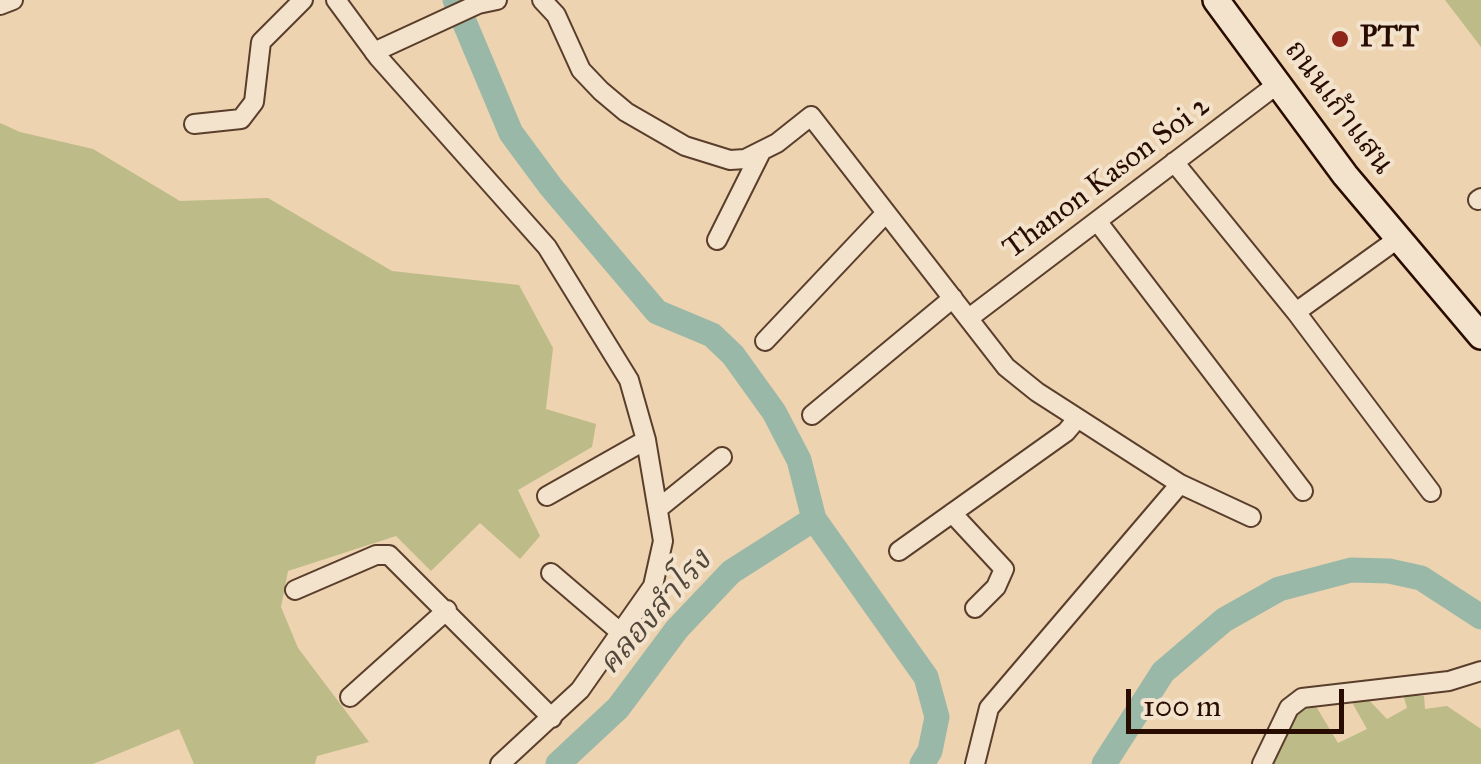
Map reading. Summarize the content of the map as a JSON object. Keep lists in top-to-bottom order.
{
  "streets": {
    "main road": ["ถนนเก้าแสน"],
    "street": ["Thanon Kason Soi 2"]
  },
  "crossings": [
    ["ถนนเก้าแสน", "Thanon Kason Soi 2"]
  ],
  "water": ["คลองสำโรง"],
  "places": ["PTT"],
  "scale_bar": "100 m"
}
